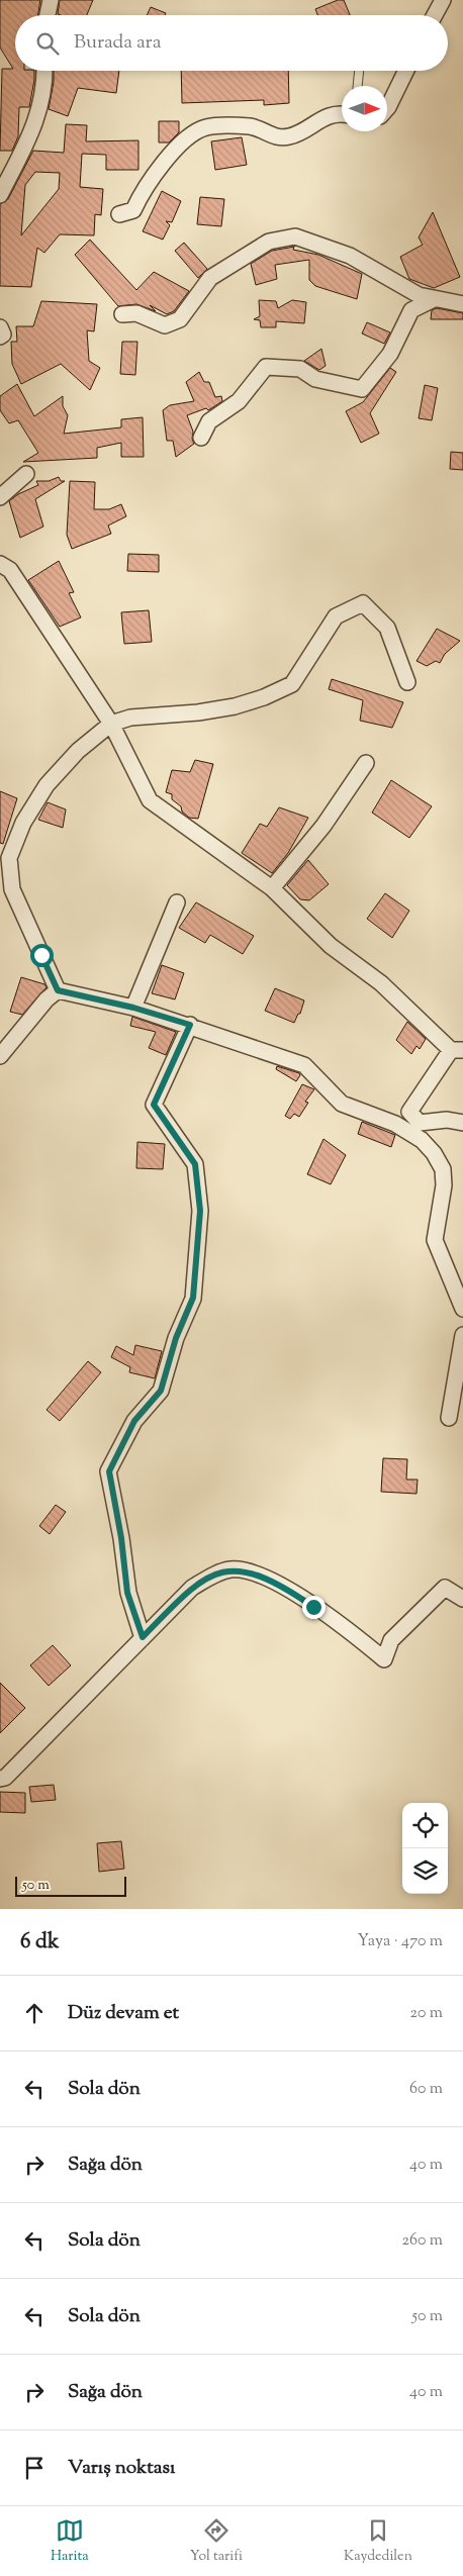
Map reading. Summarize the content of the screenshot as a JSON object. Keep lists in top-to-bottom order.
{
  "scale_bar": "50 m",
  "north": "right",
  "page": {
    "search": "Burada ara",
    "scale": "50 m",
    "heading": ["6 dk", "Yaya · 470 m"],
    "list": [
      ["Düz devam et", "20 m"],
      ["Sola dön", "60 m"],
      ["Sağa dön", "40 m"],
      ["Sola dön", "260 m"],
      ["Sola dön", "50 m"],
      ["Sağa dön", "40 m"],
      "Varış noktası"
    ],
    "nav": ["Harita", "Yol tarifi", "Kaydedilen"]
  }
}
